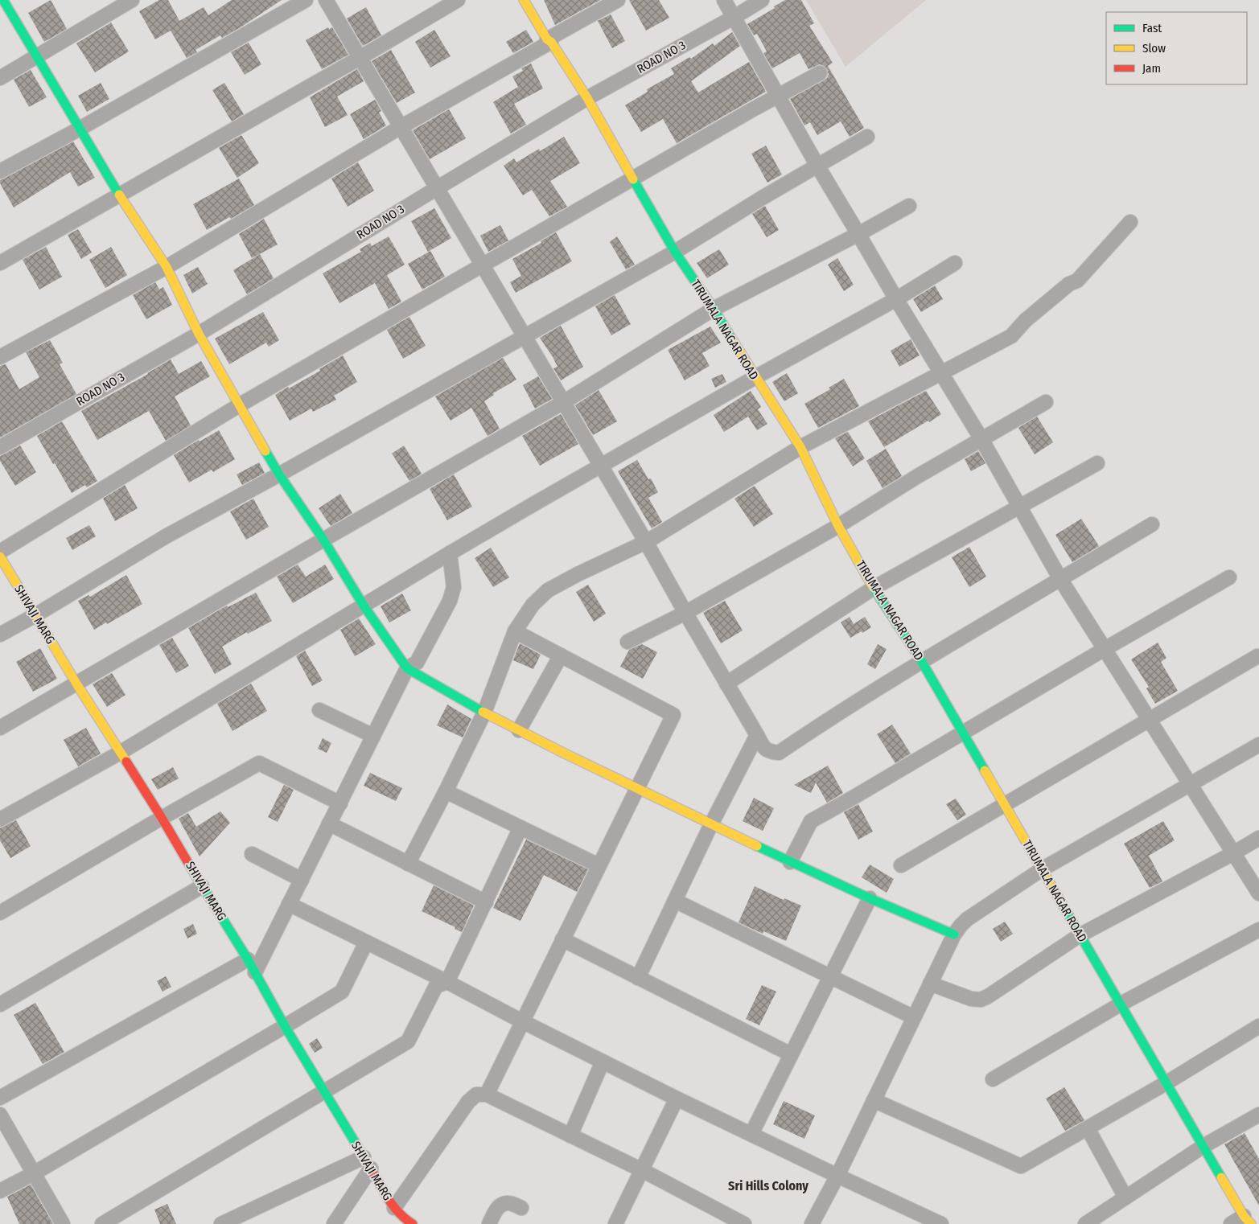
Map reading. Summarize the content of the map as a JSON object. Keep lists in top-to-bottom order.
{
  "streets": {
    "street": ["ROAD NO 3", "TIRUMALA NAGAR ROAD", "SHIVAJI MARG"]
  },
  "crossings": [
    ["ROAD NO 3", "TIRUMALA NAGAR ROAD"]
  ],
  "districts": ["Sri Hills Colony"],
  "legend": ["Fast", "Slow", "Jam"]
}
